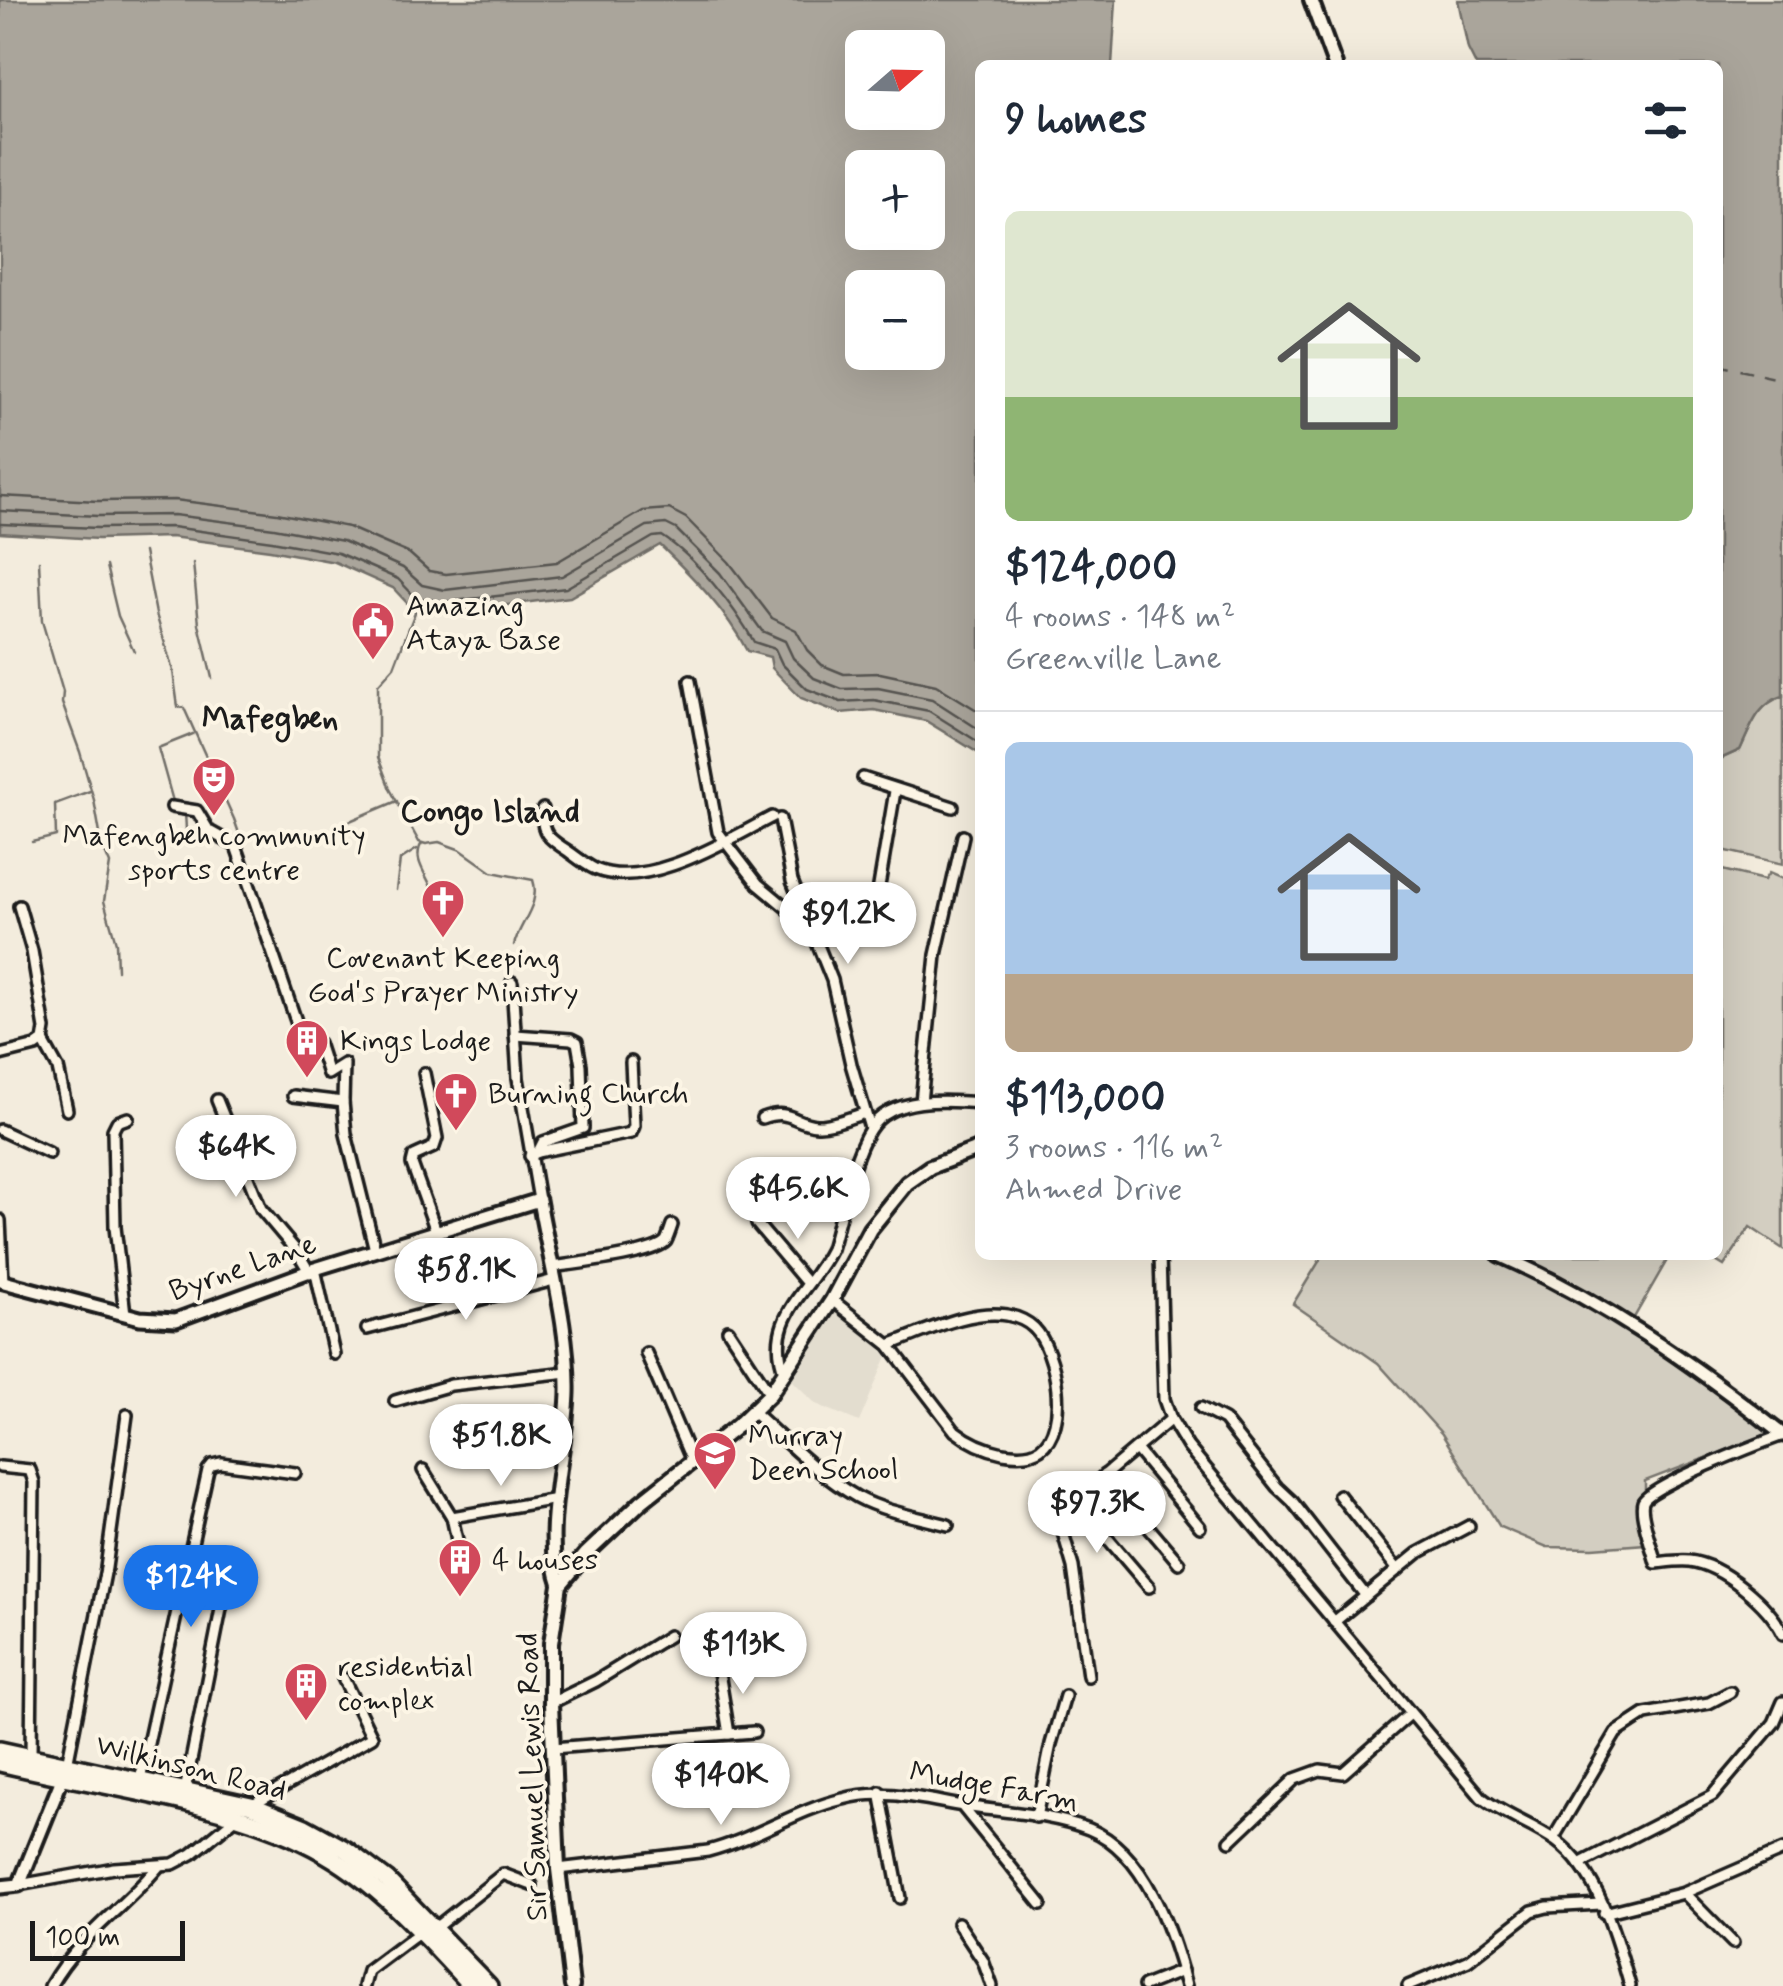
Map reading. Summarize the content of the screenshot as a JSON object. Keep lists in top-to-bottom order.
{
  "streets": {
    "main road": ["Wilkinson Road", "Sir Samuel Lewis Road"],
    "street": ["Byrne Lane", "Mudge Farm"]
  },
  "districts": ["Mafegben", "Congo Island"],
  "places": {
    "public building": ["Amazing Ataya Base"],
    "theatre": ["Mafengbeh community sports centre"],
    "church": ["Covenant Keeping God's Prayer Ministry", "Burning Church"],
    "building": ["Kings Lodge", "4 houses", "residential complex"],
    "school or university": ["Murray Deen School"]
  },
  "scale_bar": "100 m",
  "north": "right",
  "page": {
    "map_buttons": ["+", "−"],
    "heading": "9 homes",
    "list": [
      {
        "name": "$124,000",
        "note": "4 rooms · 148 m² · Greenville Lane"
      },
      {
        "name": "$113,000",
        "note": "3 rooms · 116 m² · Ahmed Drive"
      }
    ],
    "price": [
      "$91.2K",
      "$64K",
      "$45.6K",
      "$58.1K",
      "$51.8K",
      "$97.3K",
      "$124K",
      "$113K",
      "$140K"
    ],
    "scale": "100 m"
  }
}
